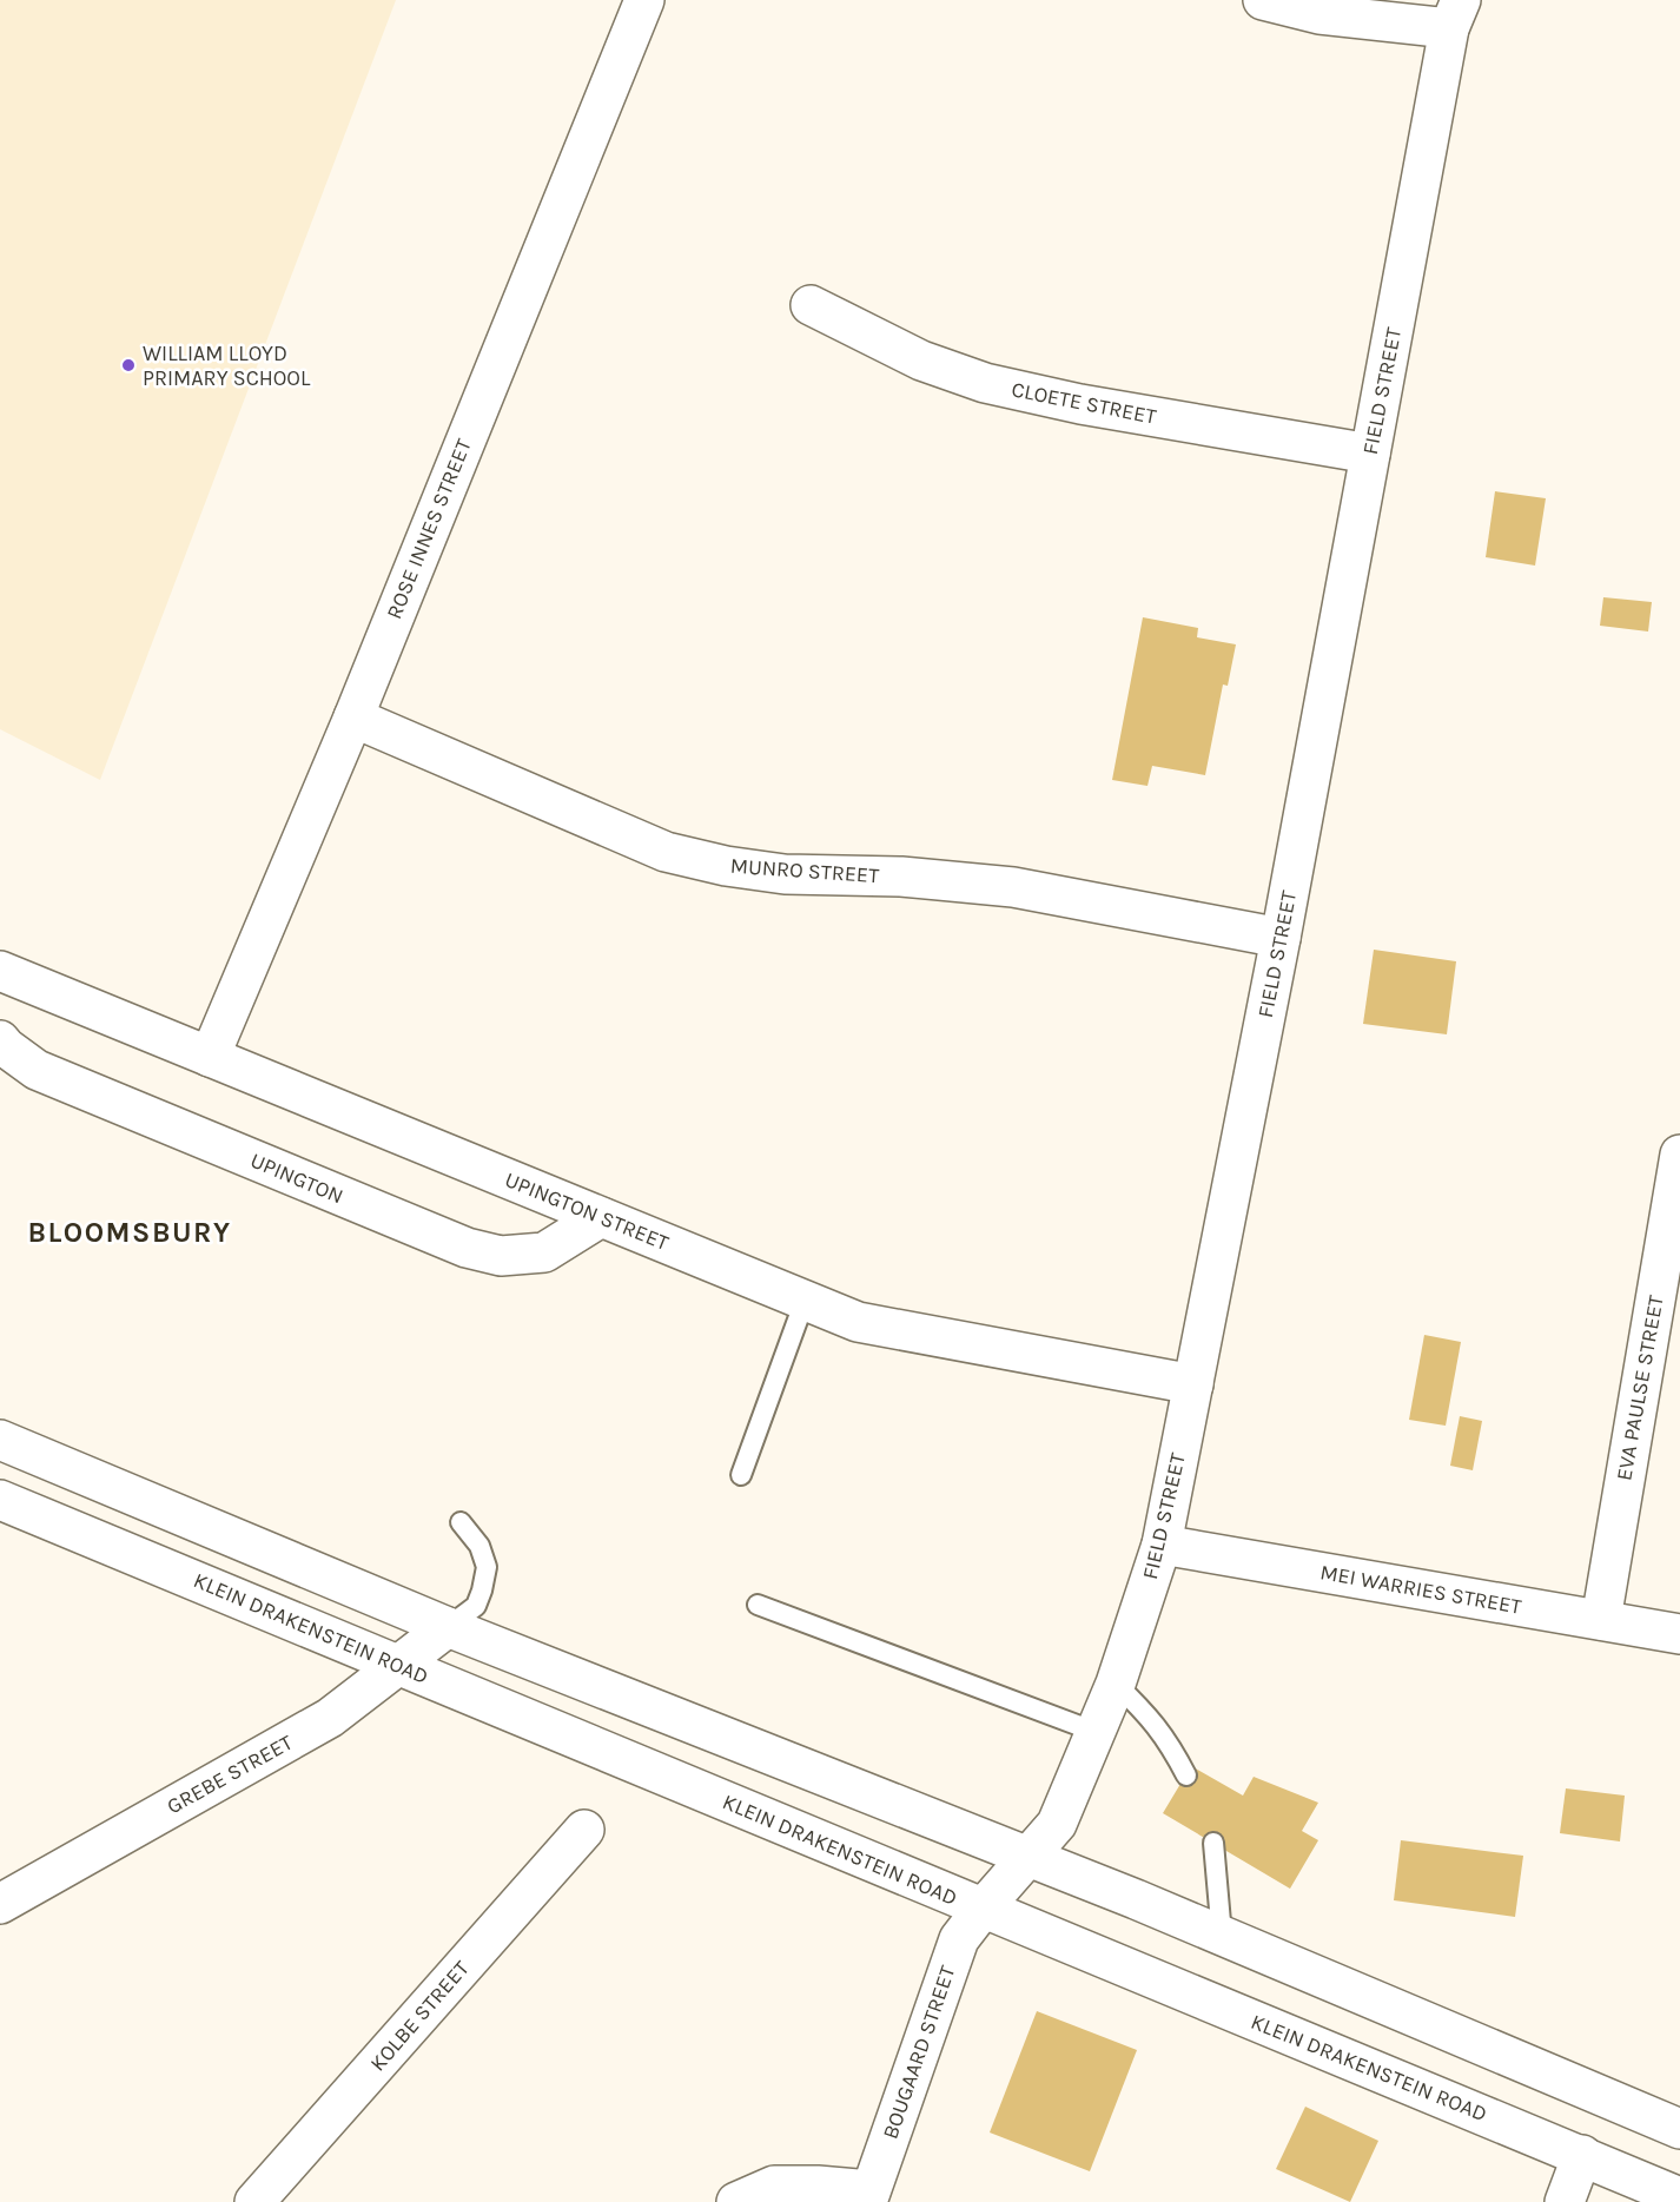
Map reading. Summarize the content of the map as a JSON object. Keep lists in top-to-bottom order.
{
  "streets": {
    "street": [
      "FIELD STREET",
      "CLOETE STREET",
      "ROSE INNES STREET",
      "MUNRO STREET",
      "UPINGTON",
      "UPINGTON STREET",
      "EVA PAULSE STREET",
      "MEI WARRIES STREET",
      "KLEIN DRAKENSTEIN ROAD",
      "GREBE STREET",
      "KOLBE STREET",
      "BOUGAARD STREET"
    ]
  },
  "crossings": [
    ["FIELD STREET", "CLOETE STREET"],
    ["FIELD STREET", "MUNRO STREET"],
    ["FIELD STREET", "UPINGTON STREET"],
    ["FIELD STREET", "MEI WARRIES STREET"],
    ["FIELD STREET", "BOUGAARD STREET"],
    ["ROSE INNES STREET", "MUNRO STREET"],
    ["ROSE INNES STREET", "UPINGTON STREET"],
    ["UPINGTON", "UPINGTON STREET"],
    ["EVA PAULSE STREET", "MEI WARRIES STREET"],
    ["KLEIN DRAKENSTEIN ROAD", "GREBE STREET"],
    ["KLEIN DRAKENSTEIN ROAD", "BOUGAARD STREET"]
  ],
  "districts": ["BLOOMSBURY"],
  "places": ["WILLIAM LLOYD PRIMARY SCHOOL"]
}
